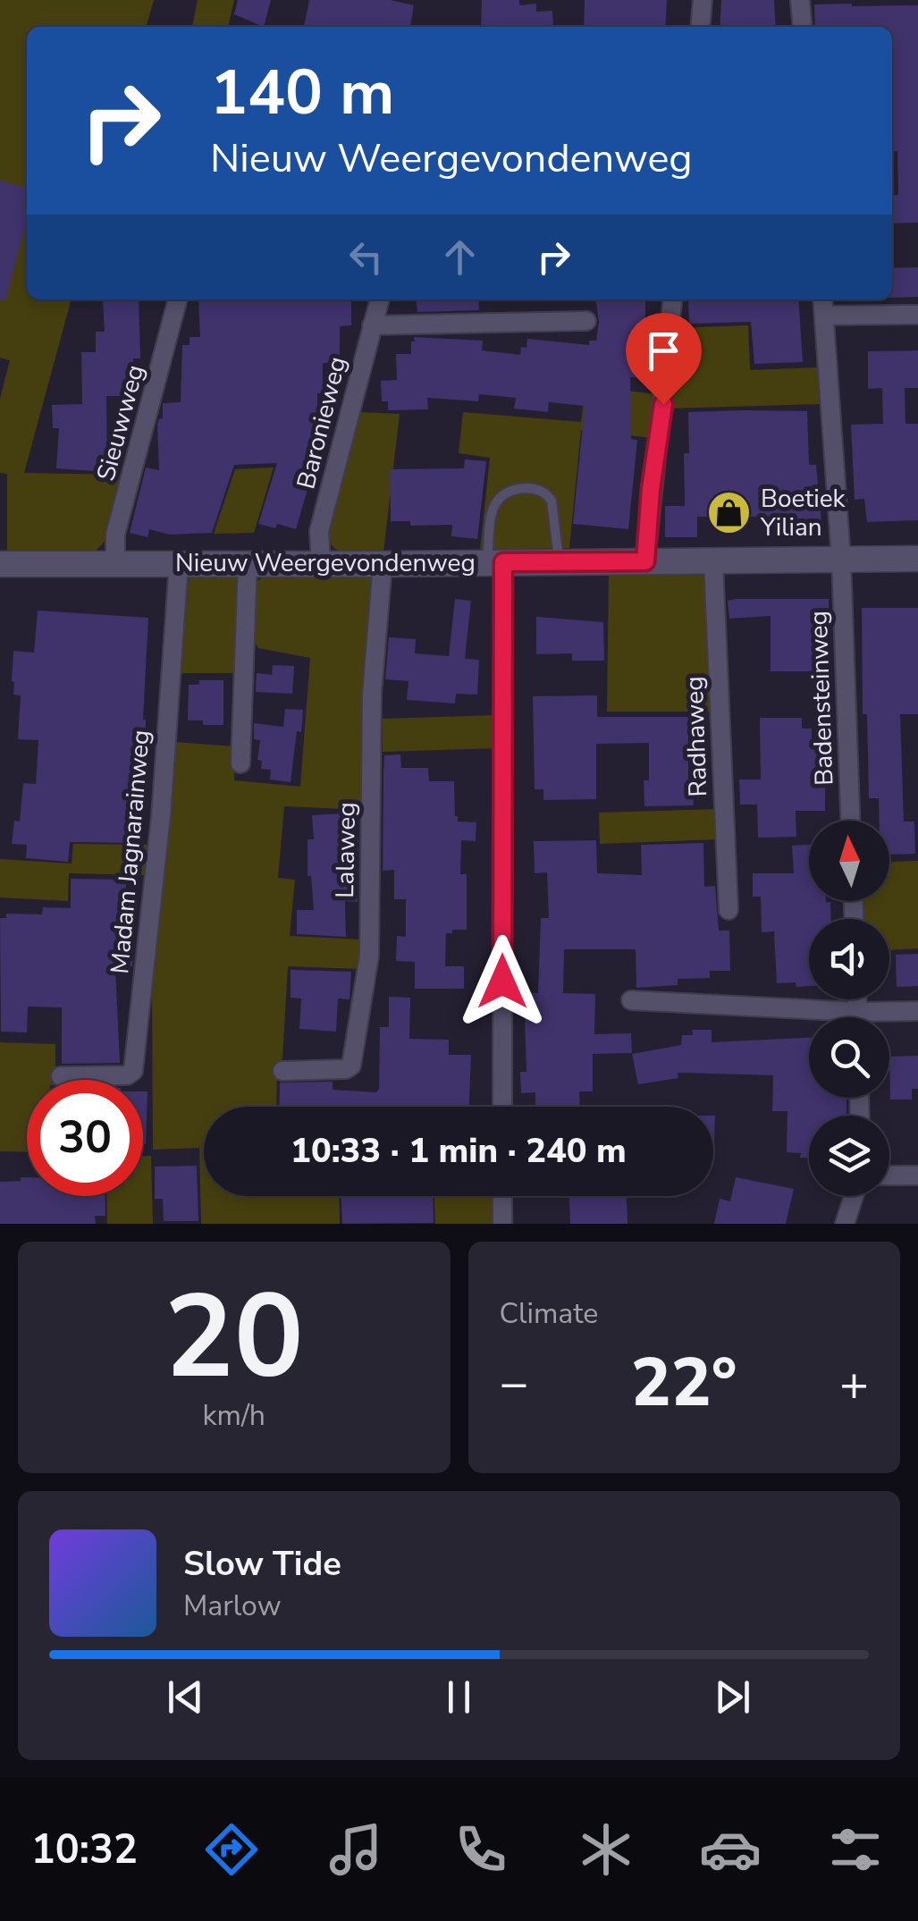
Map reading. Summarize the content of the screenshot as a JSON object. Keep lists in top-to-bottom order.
{
  "streets": {
    "street": [
      "Sieuwweg",
      "Baronieweg",
      "Nieuw Weergevondenweg",
      "Badensteinweg",
      "Radhaweg",
      "Lalaweg",
      "Madam Jagnarainweg"
    ]
  },
  "crossings": [
    ["Sieuwweg", "Nieuw Weergevondenweg"],
    ["Baronieweg", "Nieuw Weergevondenweg"],
    ["Nieuw Weergevondenweg", "Badensteinweg"],
    ["Nieuw Weergevondenweg", "Radhaweg"],
    ["Nieuw Weergevondenweg", "Lalaweg"],
    ["Nieuw Weergevondenweg", "Madam Jagnarainweg"]
  ],
  "places": {
    "shop": ["Boetiek Yilian"]
  },
  "north": "top",
  "page": {
    "turn": ["140 m", "Nieuw Weergevondenweg"],
    "limit": "30",
    "trip": "10:33 · 1 min · 240 m",
    "tile": [
      ["20", "km/h"],
      "Climate"
    ],
    "heat": ["−", "22°", "+"],
    "song": ["Slow Tide", "Marlow"],
    "tabs": "10:32"
  }
}
